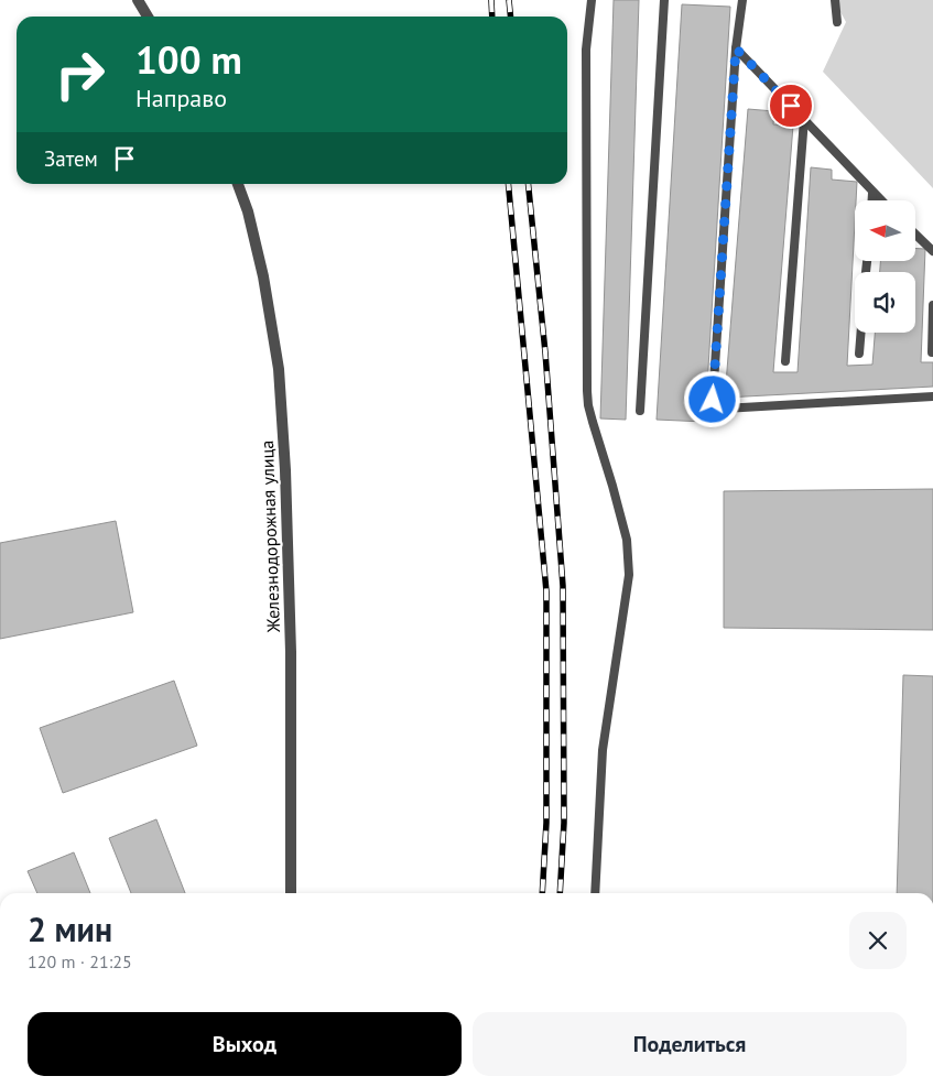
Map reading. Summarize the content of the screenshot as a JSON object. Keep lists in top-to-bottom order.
{
  "streets": {
    "street": ["Железнодорожная улица"]
  },
  "north": "left",
  "page": {
    "turn": ["100 m", "Направо"],
    "then": "Затем",
    "heading": ["2 мин", "120 m · 21:25"],
    "buttons": ["Выход", "Поделиться"]
  }
}
